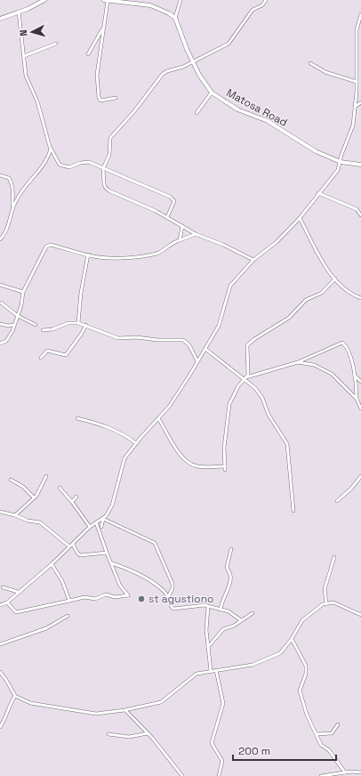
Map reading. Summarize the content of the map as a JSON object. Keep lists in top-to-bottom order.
{
  "streets": {
    "street": ["Matosa Road"]
  },
  "places": ["st agustiono"],
  "scale_bar": "200 m",
  "north": "left"
}
